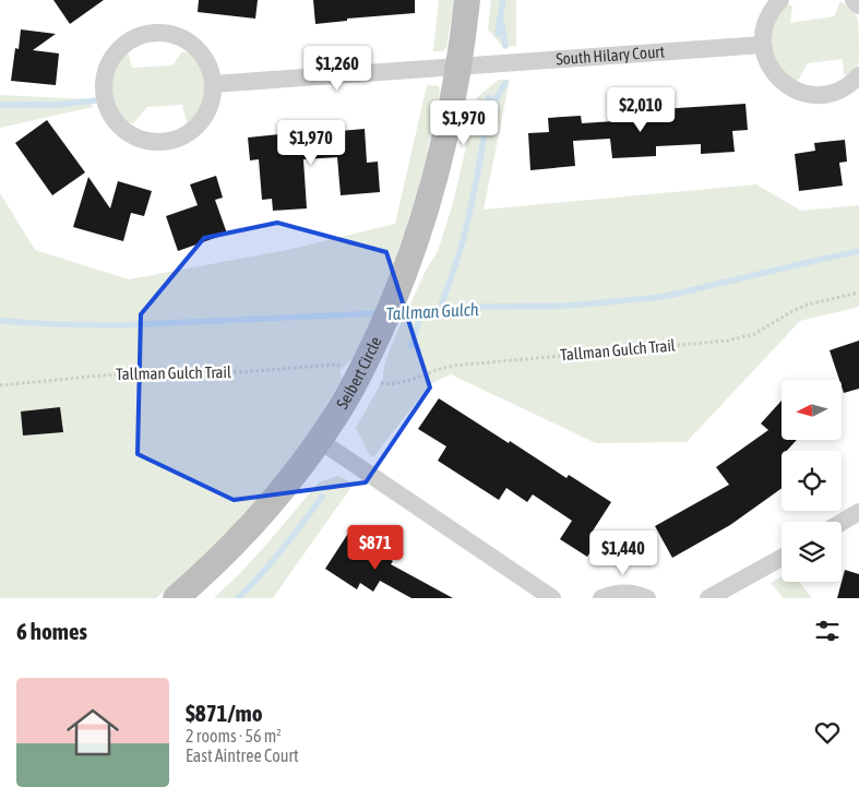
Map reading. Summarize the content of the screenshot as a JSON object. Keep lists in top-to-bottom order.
{
  "streets": {
    "street": ["South Hilary Court", "Seibert Circle"],
    "path": ["Tallman Gulch Trail"]
  },
  "crossings": [
    ["South Hilary Court", "Seibert Circle"]
  ],
  "water": ["Tallman Gulch"],
  "north": "left",
  "page": {
    "price": [
      "$1,260",
      "$2,010",
      "$1,970",
      "$1,970",
      "$871",
      "$1,440"
    ],
    "heading": "6 homes",
    "list": [
      {
        "name": "$871/mo",
        "note": "2 rooms · 56 m² · East Aintree Court"
      }
    ]
  }
}
